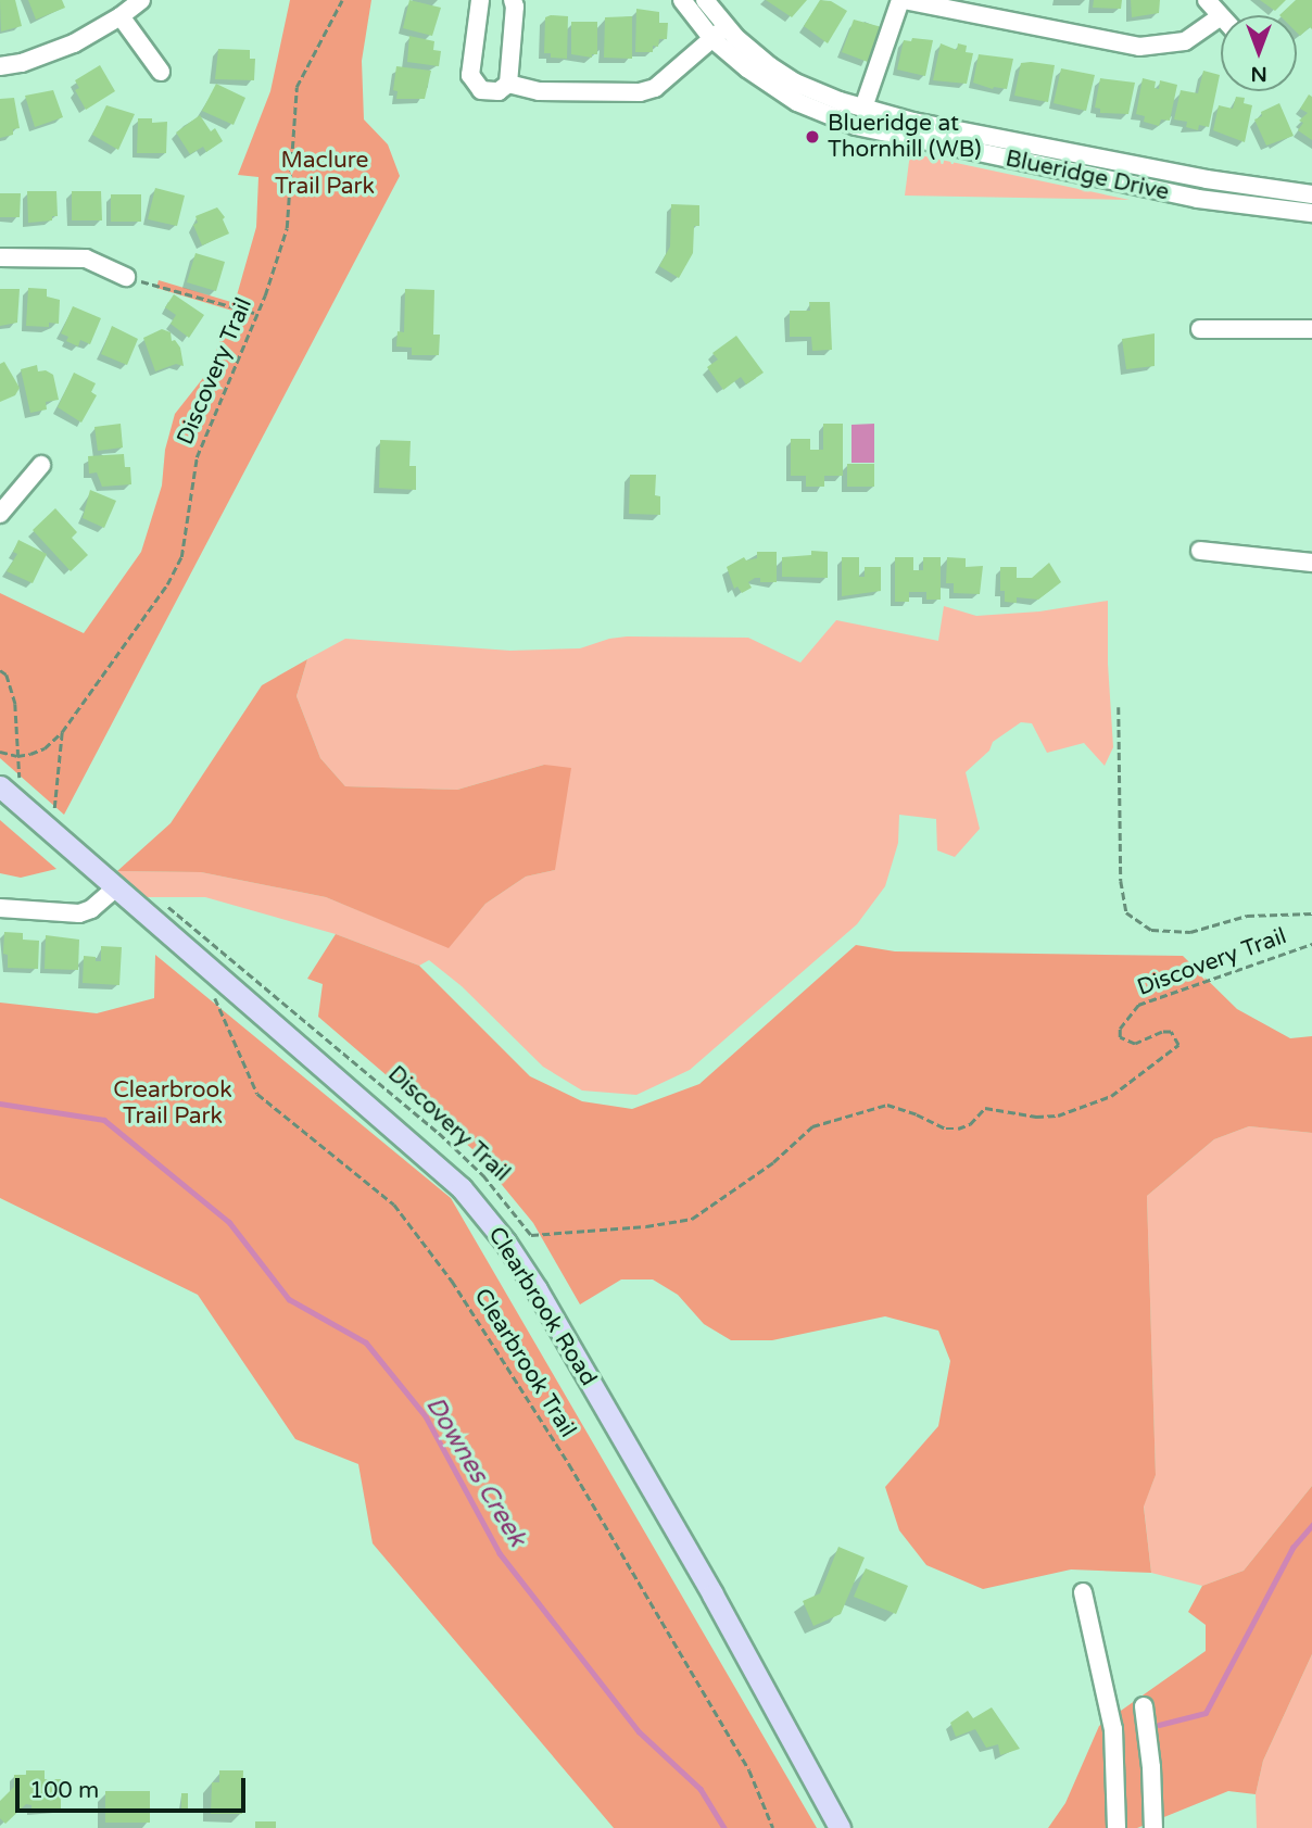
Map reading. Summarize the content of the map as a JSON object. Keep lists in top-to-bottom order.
{
  "streets": {
    "main road": ["Clearbrook Road"],
    "street": ["Blueridge Drive"],
    "path": ["Discovery Trail", "Clearbrook Trail"]
  },
  "water": ["Downes Creek"],
  "parks": ["Maclure Trail Park", "Clearbrook Trail Park"],
  "places": ["Blueridge at Thornhill (WB)"],
  "scale_bar": "100 m",
  "north": "bottom"
}
